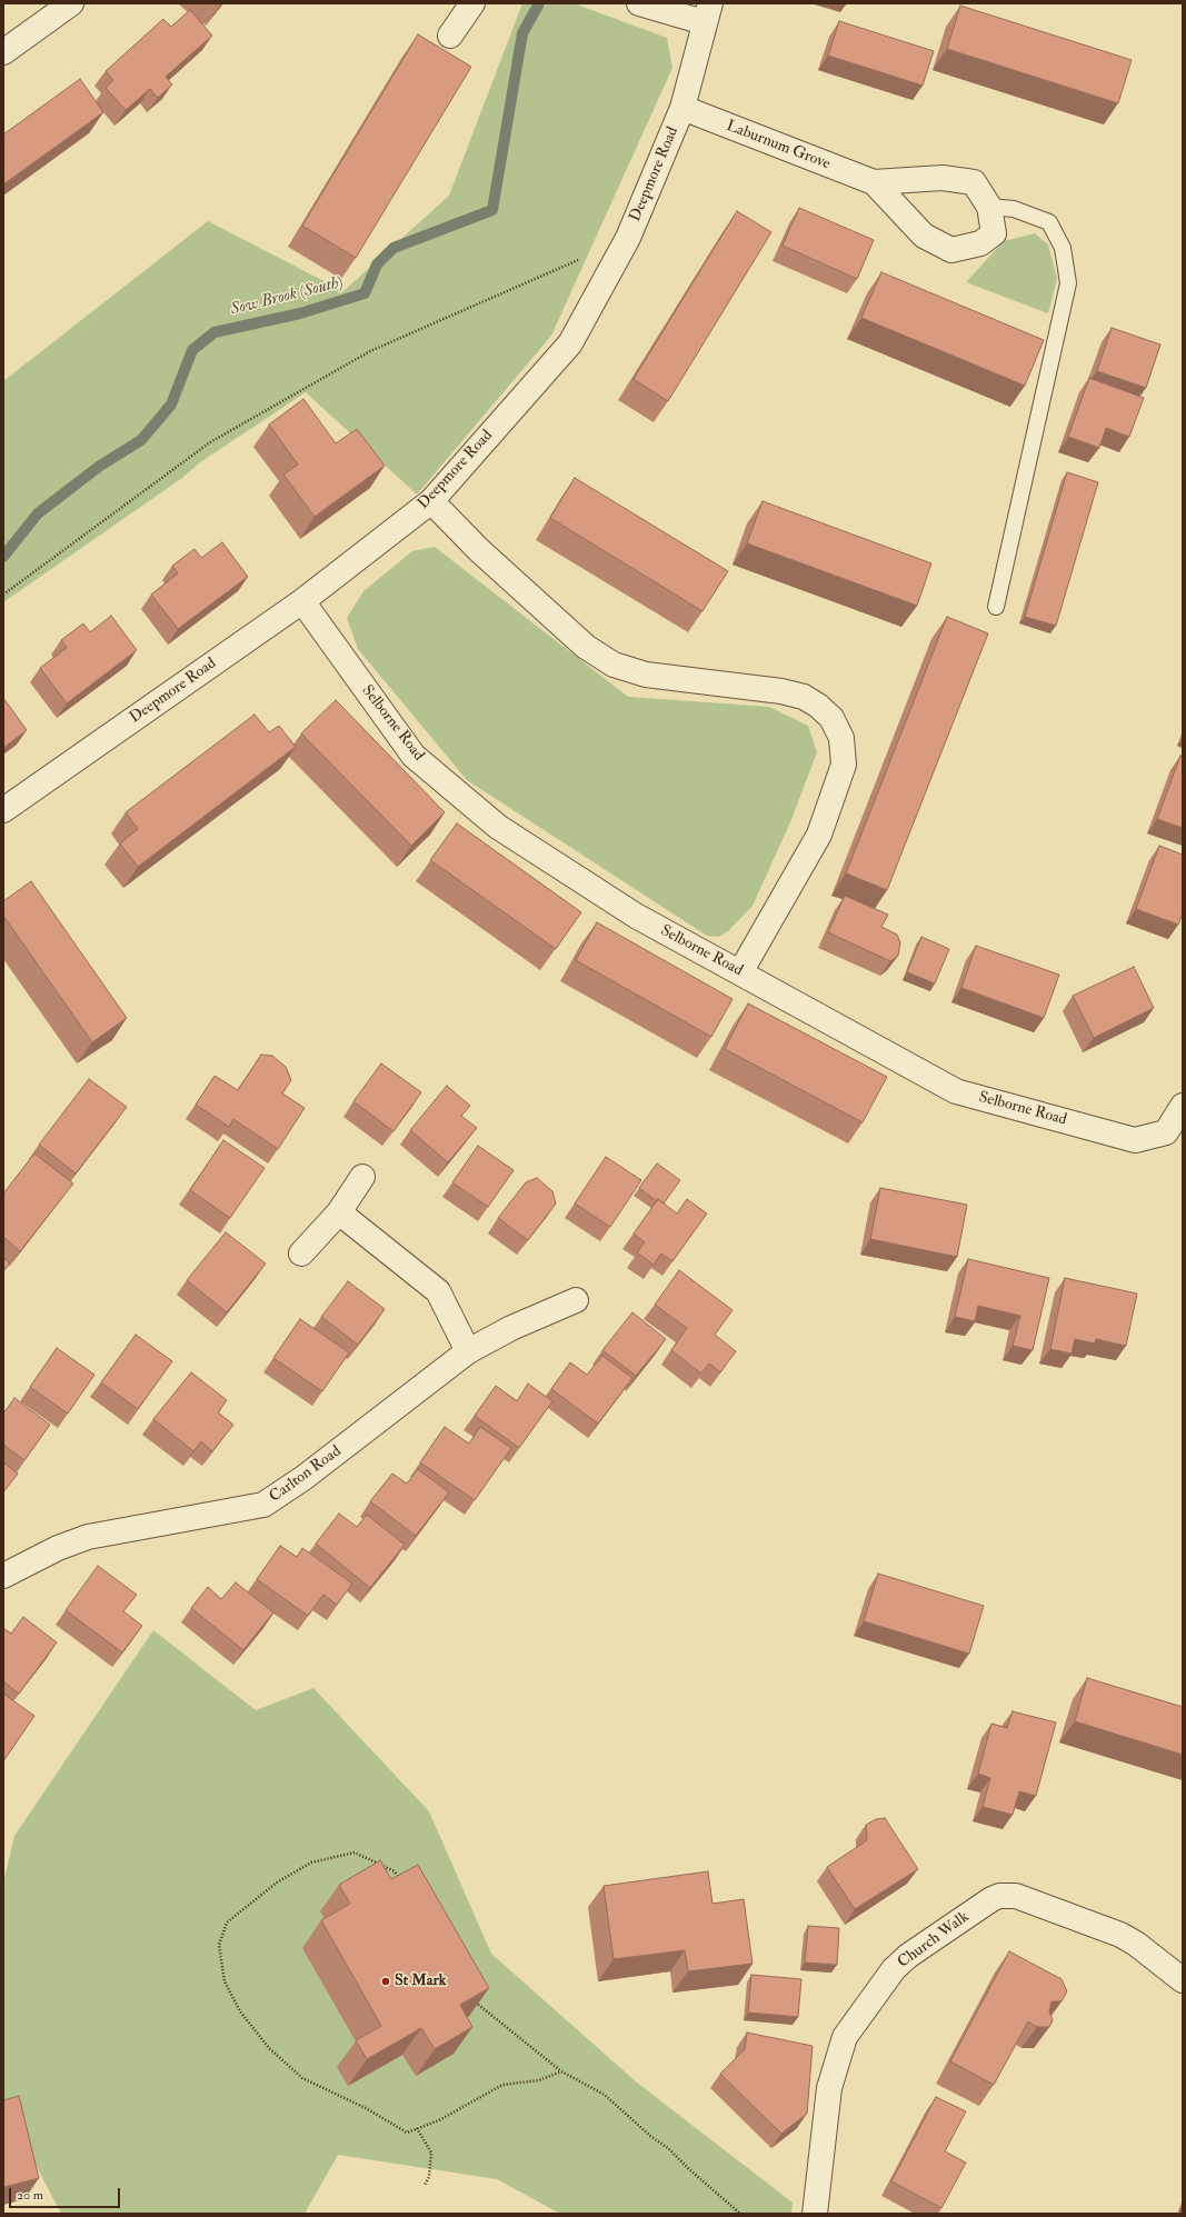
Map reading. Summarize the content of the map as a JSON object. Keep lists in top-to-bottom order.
{
  "streets": {
    "street": [
      "Laburnum Grove",
      "Deepmore Road",
      "Selborne Road",
      "Carlton Road",
      "Church Walk"
    ]
  },
  "crossings": [
    ["Laburnum Grove", "Deepmore Road"],
    ["Deepmore Road", "Selborne Road"]
  ],
  "water": ["Sow Brook (South)"],
  "places": ["St Mark"],
  "scale_bar": "20 m"
}
